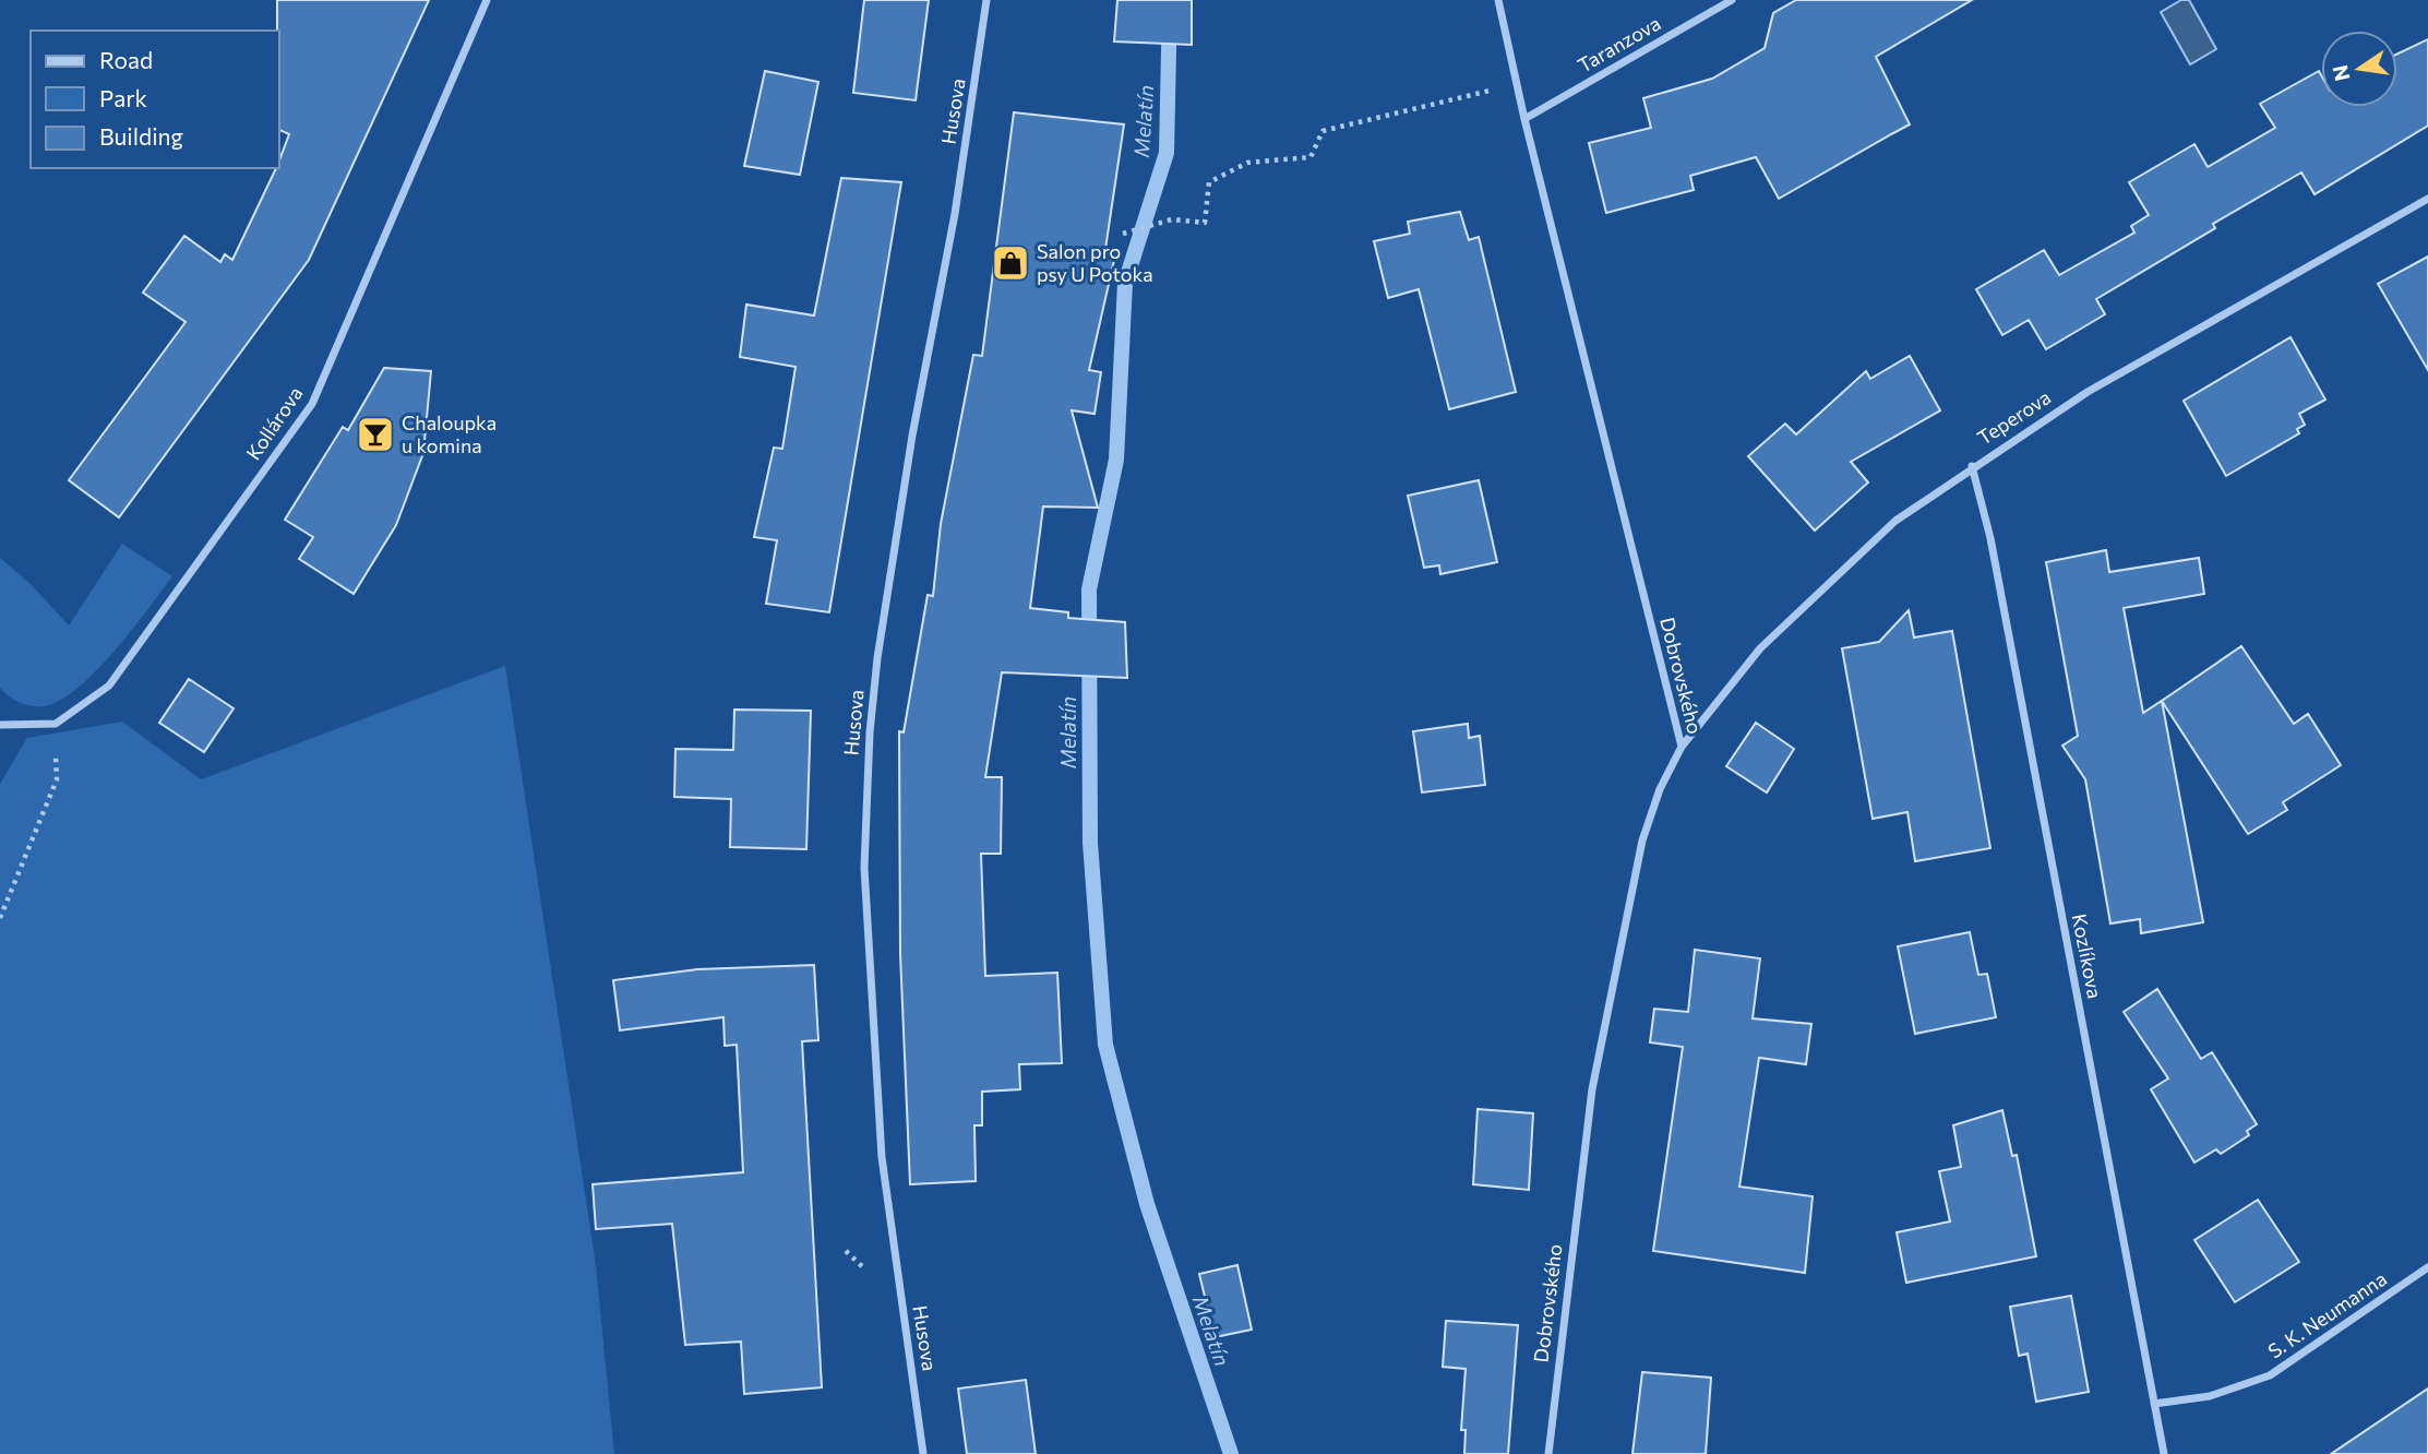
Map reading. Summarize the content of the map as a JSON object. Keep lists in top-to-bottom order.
{
  "streets": {
    "street": [
      "Taranzova",
      "Husova",
      "Teperova",
      "Kollárova",
      "Dobrovského",
      "Kozlíkova",
      "S. K. Neumanna"
    ]
  },
  "crossings": [
    ["Taranzova", "Dobrovského"],
    ["Teperova", "Dobrovského"],
    ["Teperova", "Kozlíkova"],
    ["Kozlíkova", "S. K. Neumanna"]
  ],
  "water": ["Melatín"],
  "places": {
    "shop": ["Salon pro psy U Potoka"],
    "bar": ["Chaloupka u komina"]
  },
  "legend": ["Road", "Park", "Building"],
  "north": "left"
}
